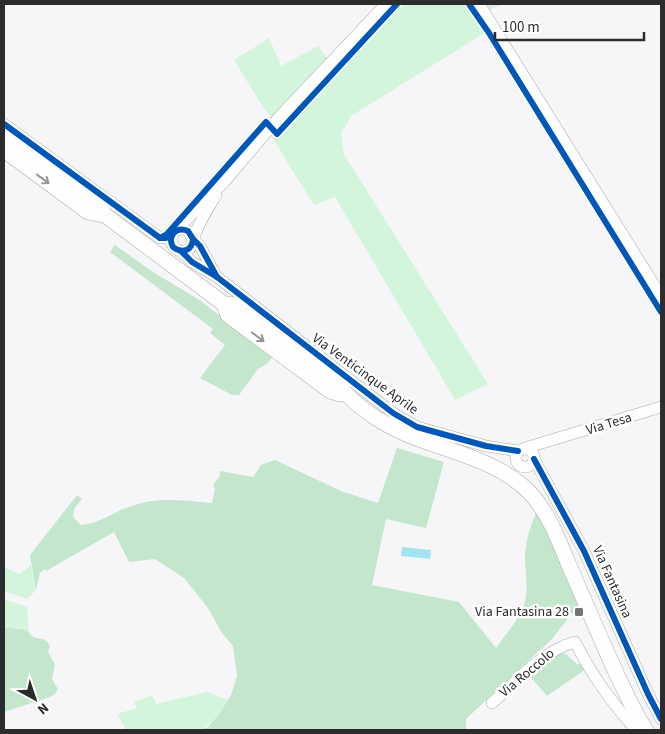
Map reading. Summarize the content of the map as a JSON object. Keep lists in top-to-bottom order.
{
  "streets": {
    "street": [
      "Via Venticinque Aprile",
      "Via Tesa",
      "Via Fantasina",
      "Via Roccolo"
    ]
  },
  "crossings": [
    ["Via Venticinque Aprile", "Via Tesa"],
    ["Via Venticinque Aprile", "Via Fantasina"],
    ["Via Venticinque Aprile", "Via Roccolo"],
    ["Via Tesa", "Via Fantasina"]
  ],
  "places": {
    "transit": ["Via Fantasina 28"]
  },
  "scale_bar": "100 m",
  "north": "bottom right"
}
